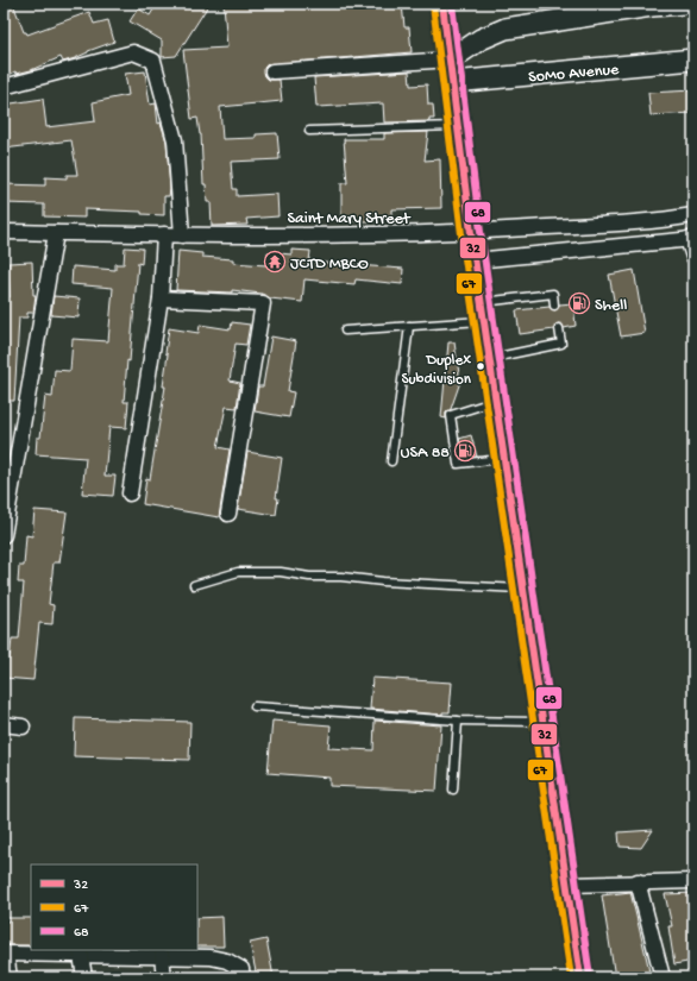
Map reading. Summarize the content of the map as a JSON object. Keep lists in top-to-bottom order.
{
  "streets": {
    "main road": ["SoMo Avenue"],
    "street": ["Saint Mary Street"]
  },
  "places": {
    "temple": ["JCTD MBCO"],
    "fuel station": ["Shell", "USA 88"],
    "other": ["Duplex Subdivision"]
  },
  "lines": ["transit line 32", "transit line 68", "transit line 67"],
  "legend": ["32", "67", "68"]
}
